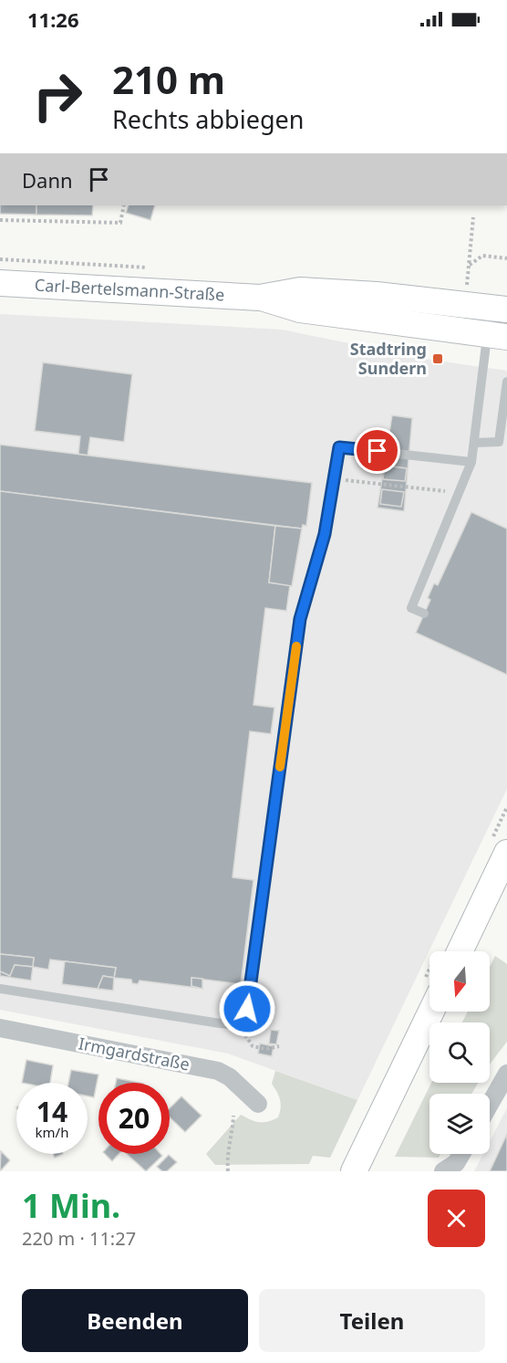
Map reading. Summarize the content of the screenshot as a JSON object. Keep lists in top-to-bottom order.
{
  "streets": {
    "main road": ["Carl-Bertelsmann-Straße"],
    "street": ["Irmgardstraße"]
  },
  "places": {
    "transit": ["Stadtring Sundern"]
  },
  "north": "bottom",
  "page": {
    "status": "11:26",
    "turn": ["210 m", "Rechts abbiegen"],
    "then": "Dann",
    "speed": "14 km/h",
    "limit": "20",
    "heading": ["1 Min.", "220 m · 11:27"],
    "buttons": ["Beenden", "Teilen"]
  }
}
